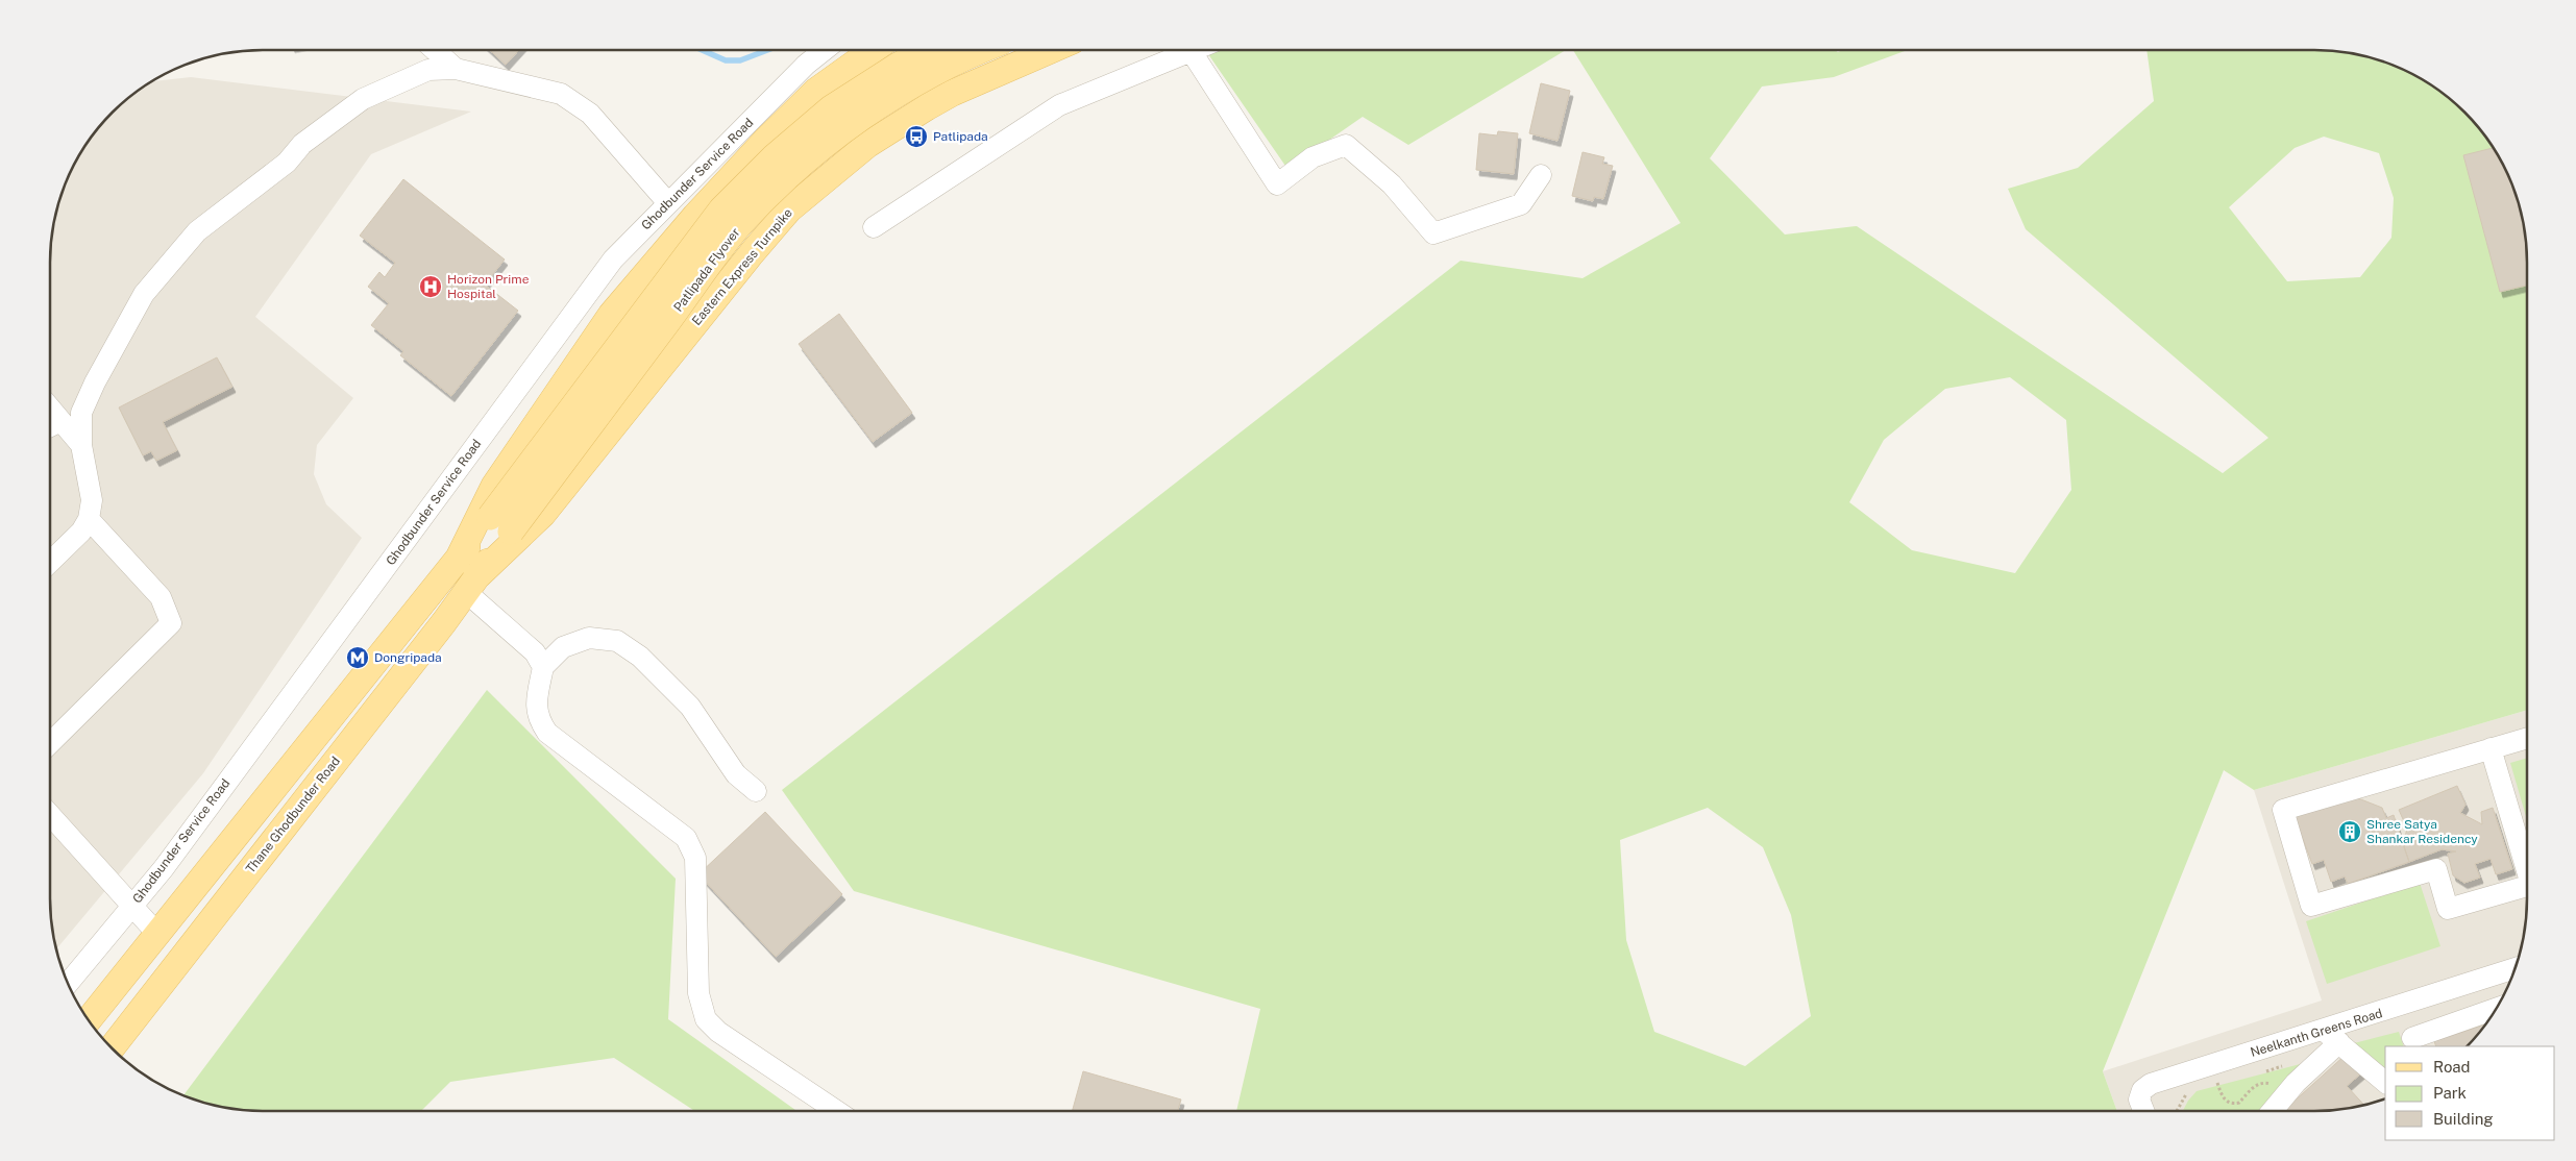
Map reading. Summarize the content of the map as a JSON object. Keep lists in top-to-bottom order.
{
  "streets": {
    "main road": ["Eastern Express Turnpike", "Patlipada Flyover", "Thane Ghodbunder Road"],
    "street": ["Ghodbunder Service Road", "Neelkanth Greens Road"]
  },
  "crossings": [
    ["Eastern Express Turnpike", "Patlipada Flyover"],
    ["Eastern Express Turnpike", "Thane Ghodbunder Road"],
    ["Patlipada Flyover", "Thane Ghodbunder Road"]
  ],
  "places": {
    "bus stop": ["Patlipada"],
    "hospital": ["Horizon Prime Hospital"],
    "metro station": ["Dongripada"],
    "building": ["Shree Satya Shankar Residency"]
  },
  "legend": ["Road", "Park", "Building"]
}
